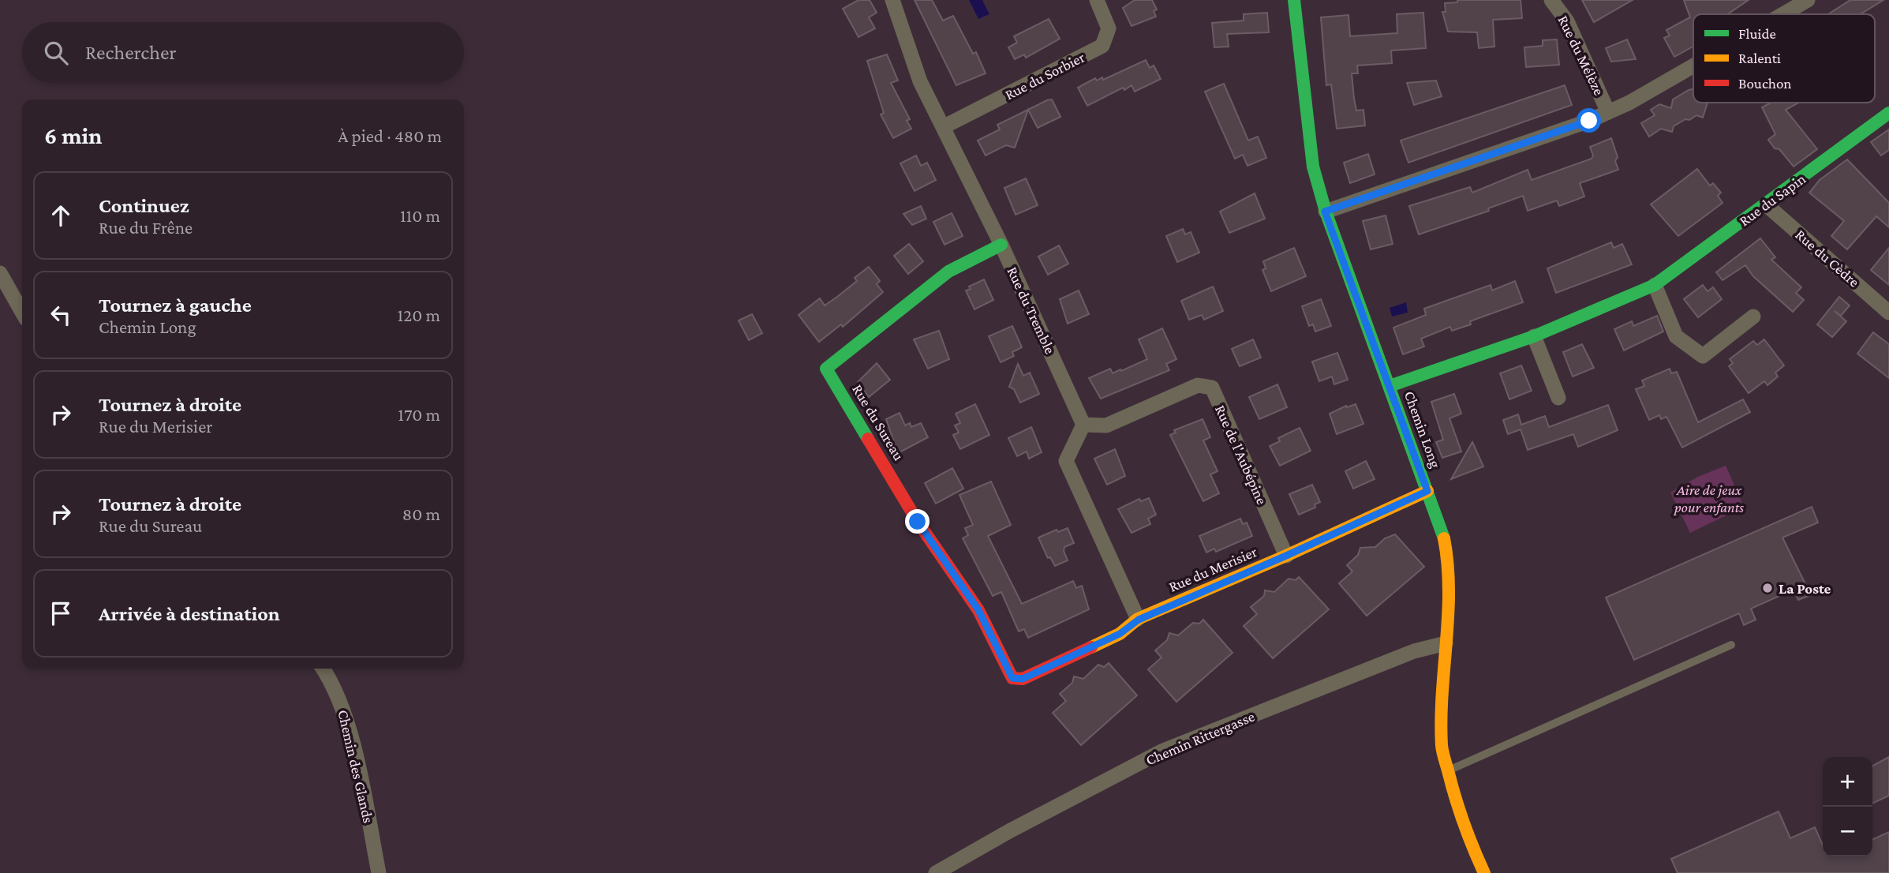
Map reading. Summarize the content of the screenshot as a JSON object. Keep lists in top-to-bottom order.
{
  "streets": {
    "street": [
      "Rue du Mélèze",
      "Rue du Sorbier",
      "Rue du Sapin",
      "Rue du Cèdre",
      "Rue du Tremble",
      "Rue du Sureau",
      "Chemin Long",
      "Rue de l'Aubépine",
      "Rue du Merisier",
      "Chemin Rittergasse",
      "Chemin des Glands"
    ]
  },
  "crossings": [
    ["Rue du Sorbier", "Rue du Tremble"],
    ["Rue du Sapin", "Rue du Cèdre"],
    ["Rue du Sapin", "Chemin Long"],
    ["Rue du Tremble", "Rue du Sureau"],
    ["Rue du Tremble", "Rue de l'Aubépine"],
    ["Rue du Sureau", "Rue du Merisier"],
    ["Chemin Long", "Rue du Merisier"],
    ["Chemin Long", "Chemin Rittergasse"],
    ["Rue de l'Aubépine", "Rue du Merisier"]
  ],
  "parks": ["Aire de jeux pour enfants"],
  "places": ["La Poste"],
  "legend": ["Fluide", "Ralenti", "Bouchon"],
  "page": {
    "search": "Rechercher",
    "heading": ["6 min", "À pied · 480 m"],
    "list": [
      ["Continuez", "Rue du Frêne", "110 m"],
      ["Tournez à gauche", "Chemin Long", "120 m"],
      ["Tournez à droite", "Rue du Merisier", "170 m"],
      ["Tournez à droite", "Rue du Sureau", "80 m"],
      "Arrivée à destination"
    ],
    "map_buttons": ["+", "−"]
  }
}
